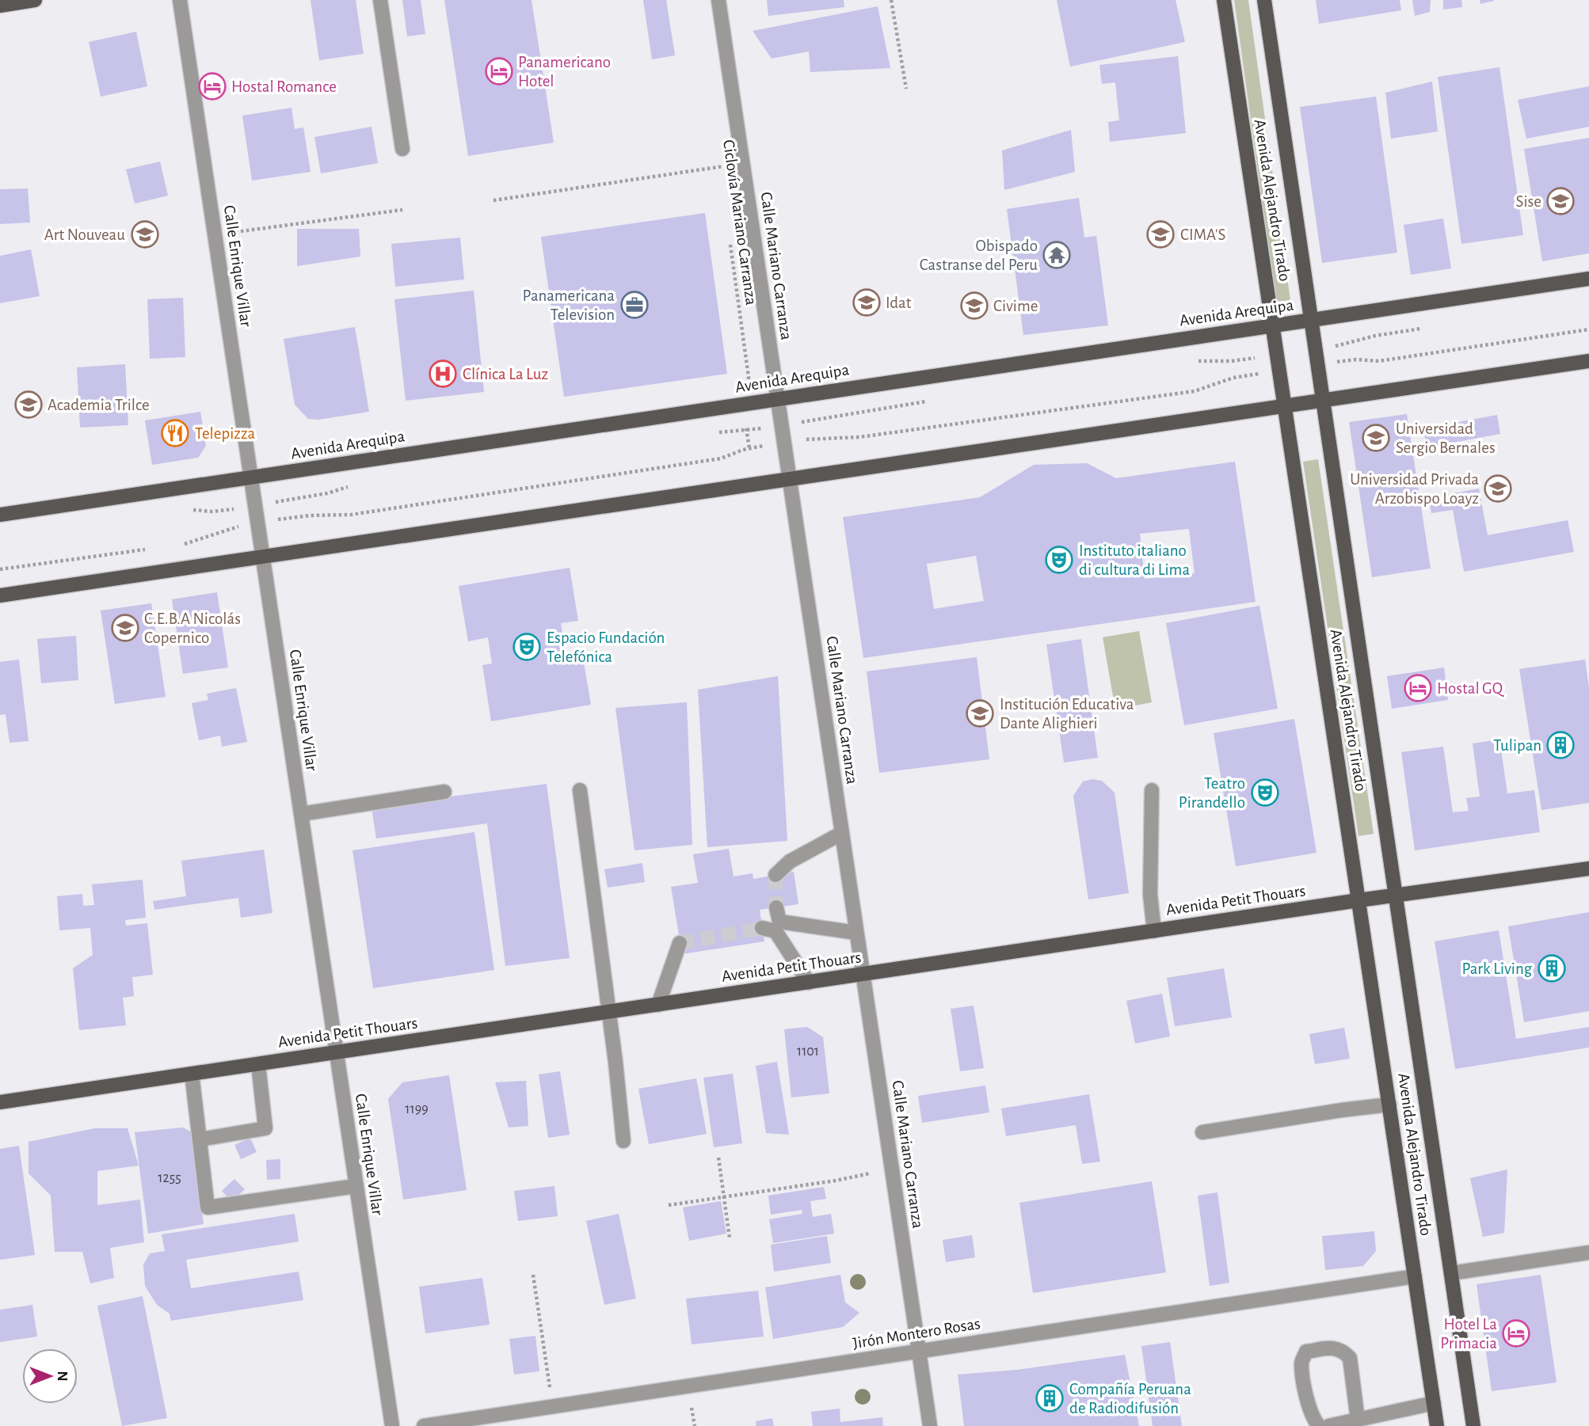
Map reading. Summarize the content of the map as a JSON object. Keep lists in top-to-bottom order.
{
  "streets": {
    "main road": ["Avenida Alejandro Tirado", "Avenida Arequipa", "Avenida Petit Thouars"],
    "street": ["Calle Enrique Villar", "Calle Mariano Carranza", "Jirón Montero Rosas"],
    "path": ["Ciclovía Mariano Carranza"]
  },
  "crossings": [
    ["Avenida Alejandro Tirado", "Avenida Arequipa"],
    ["Avenida Alejandro Tirado", "Avenida Petit Thouars"],
    ["Avenida Alejandro Tirado", "Jirón Montero Rosas"],
    ["Ciclovía Mariano Carranza", "Avenida Arequipa"],
    ["Calle Enrique Villar", "Avenida Arequipa"],
    ["Calle Enrique Villar", "Avenida Petit Thouars"],
    ["Calle Mariano Carranza", "Avenida Arequipa"],
    ["Calle Mariano Carranza", "Avenida Petit Thouars"],
    ["Calle Mariano Carranza", "Jirón Montero Rosas"]
  ],
  "places": {
    "hotel": [
      "Panamericano Hotel",
      "Hostal Romance",
      "Hostal GQ",
      "Hotel La Primacia"
    ],
    "school or university": [
      "Sise",
      "Art Nouveau",
      "CIMA'S",
      "Idat",
      "Civime",
      "Academia Trilce",
      "Universidad Sergio Bernales",
      "Universidad Privada Arzobispo Loayz",
      "C.E.B.A Nicolás Copernico",
      "Institución Educativa Dante Alighieri"
    ],
    "temple": ["Obispado Castranse del Peru"],
    "office": ["Panamericana Television"],
    "hospital": ["Clínica La Luz"],
    "restaurant": ["Telepizza"],
    "theatre": ["Instituto italiano di cultura di Lima", "Espacio Fundación Telefónica", "Teatro Pirandello"],
    "building": ["Tulipan", "Park Living", "Compañía Peruana de Radiodifusión"]
  },
  "house_numbers": ["1101", "1199", "1255"],
  "north": "right"
}
